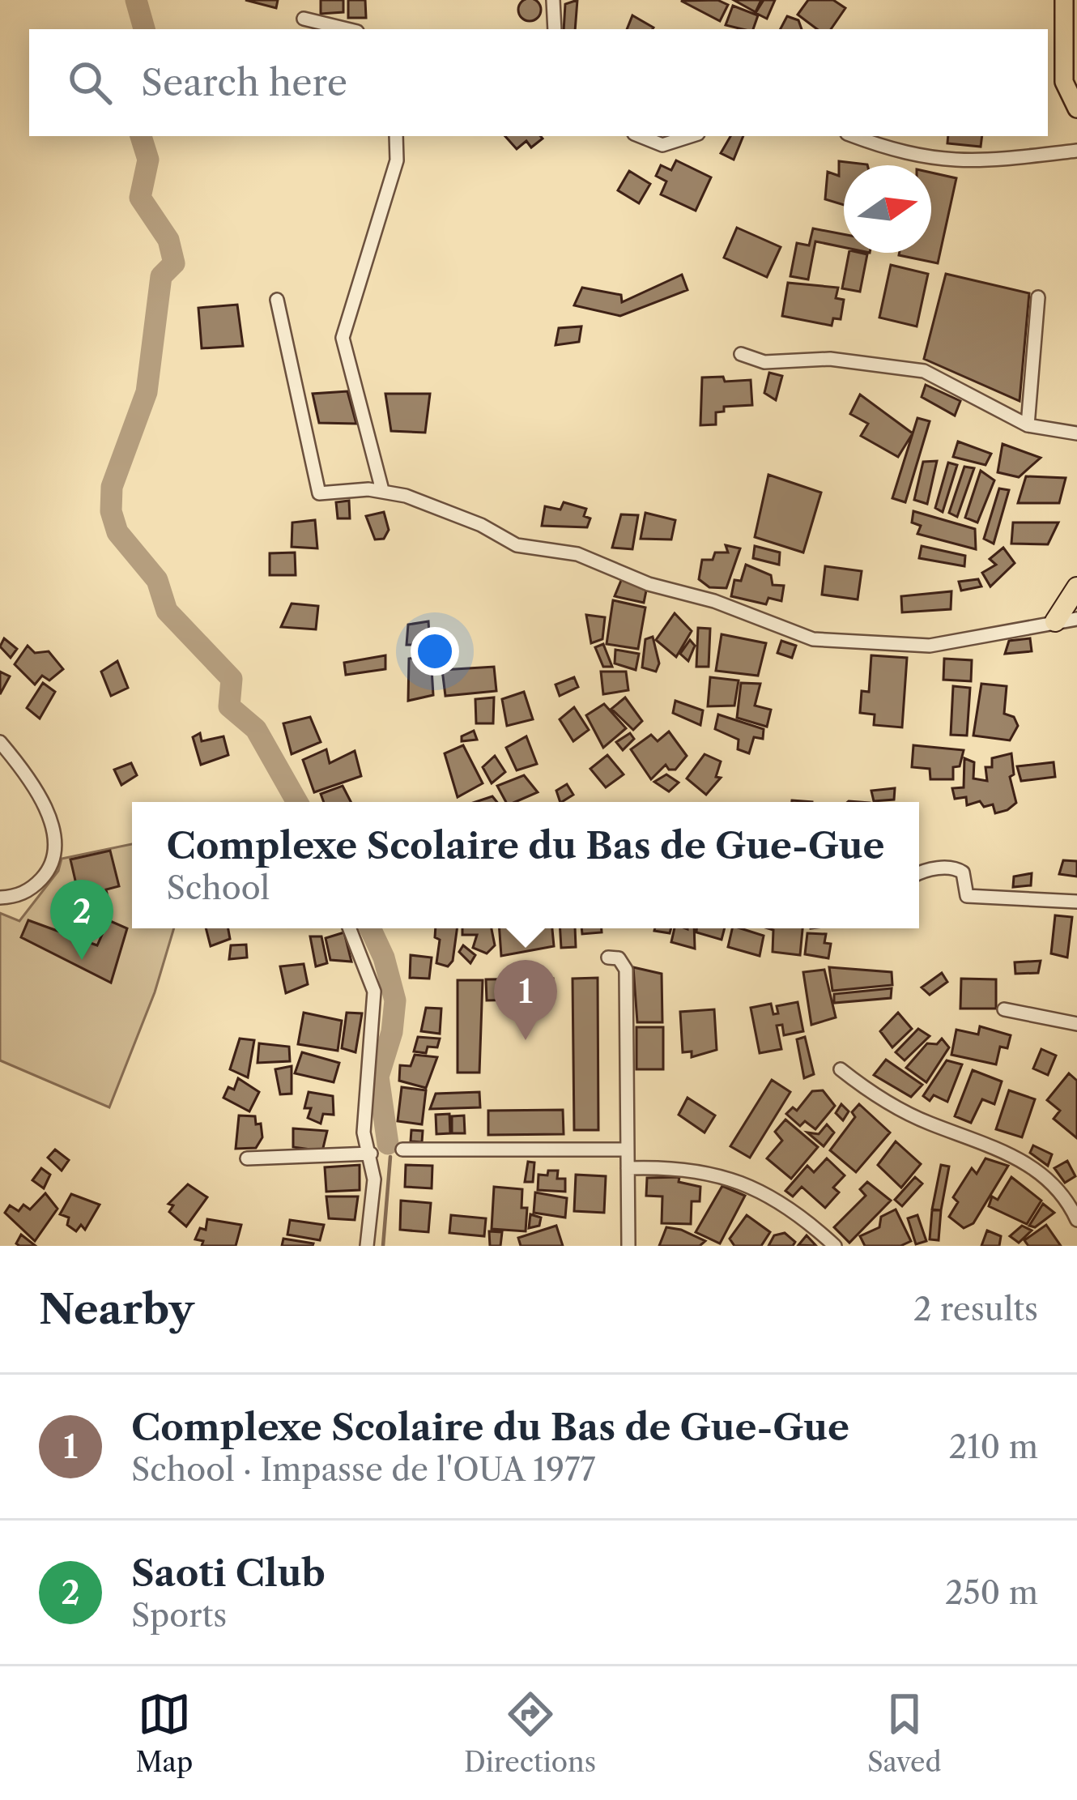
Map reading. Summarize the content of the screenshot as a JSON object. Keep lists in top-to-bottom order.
{
  "north": "right",
  "page": {
    "search": "Search here",
    "popup": ["Complexe Scolaire du Bas de Gue-Gue", "School"],
    "pins": ["2", "1"],
    "heading": ["Nearby", "2 results"],
    "list": [
      {
        "mark": "1",
        "name": "Complexe Scolaire du Bas de Gue-Gue",
        "note": "School · Impasse de l'OUA 1977",
        "value": "210 m"
      },
      {
        "mark": "2",
        "name": "Saoti Club",
        "note": "Sports",
        "value": "250 m"
      }
    ],
    "nav": ["Map", "Directions", "Saved"]
  }
}
